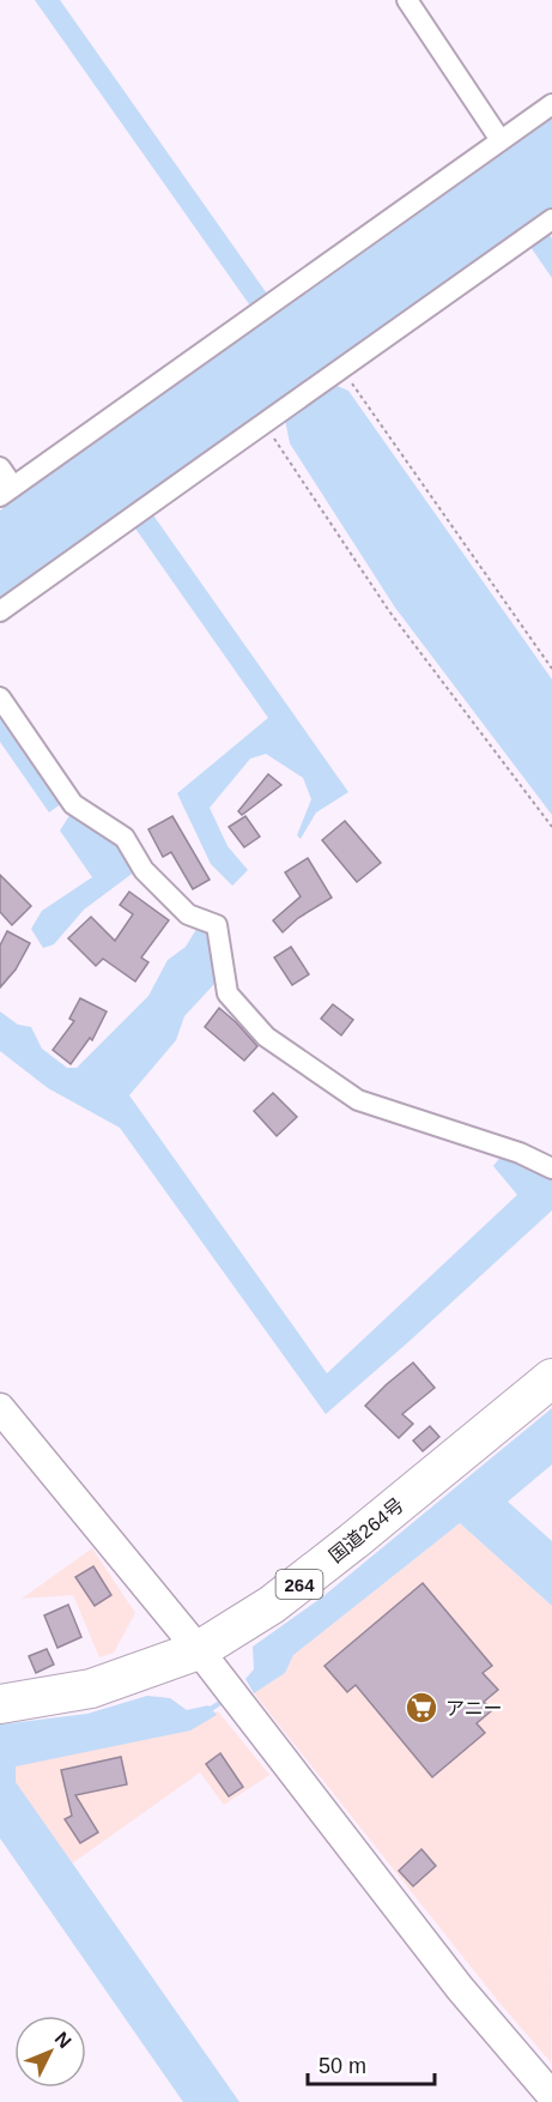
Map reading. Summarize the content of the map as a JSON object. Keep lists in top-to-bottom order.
{
  "streets": {
    "highway": ["国道264号", "264"]
  },
  "places": {
    "supermarket": ["アニー"]
  },
  "scale_bar": "50 m",
  "north": "top right"
}
